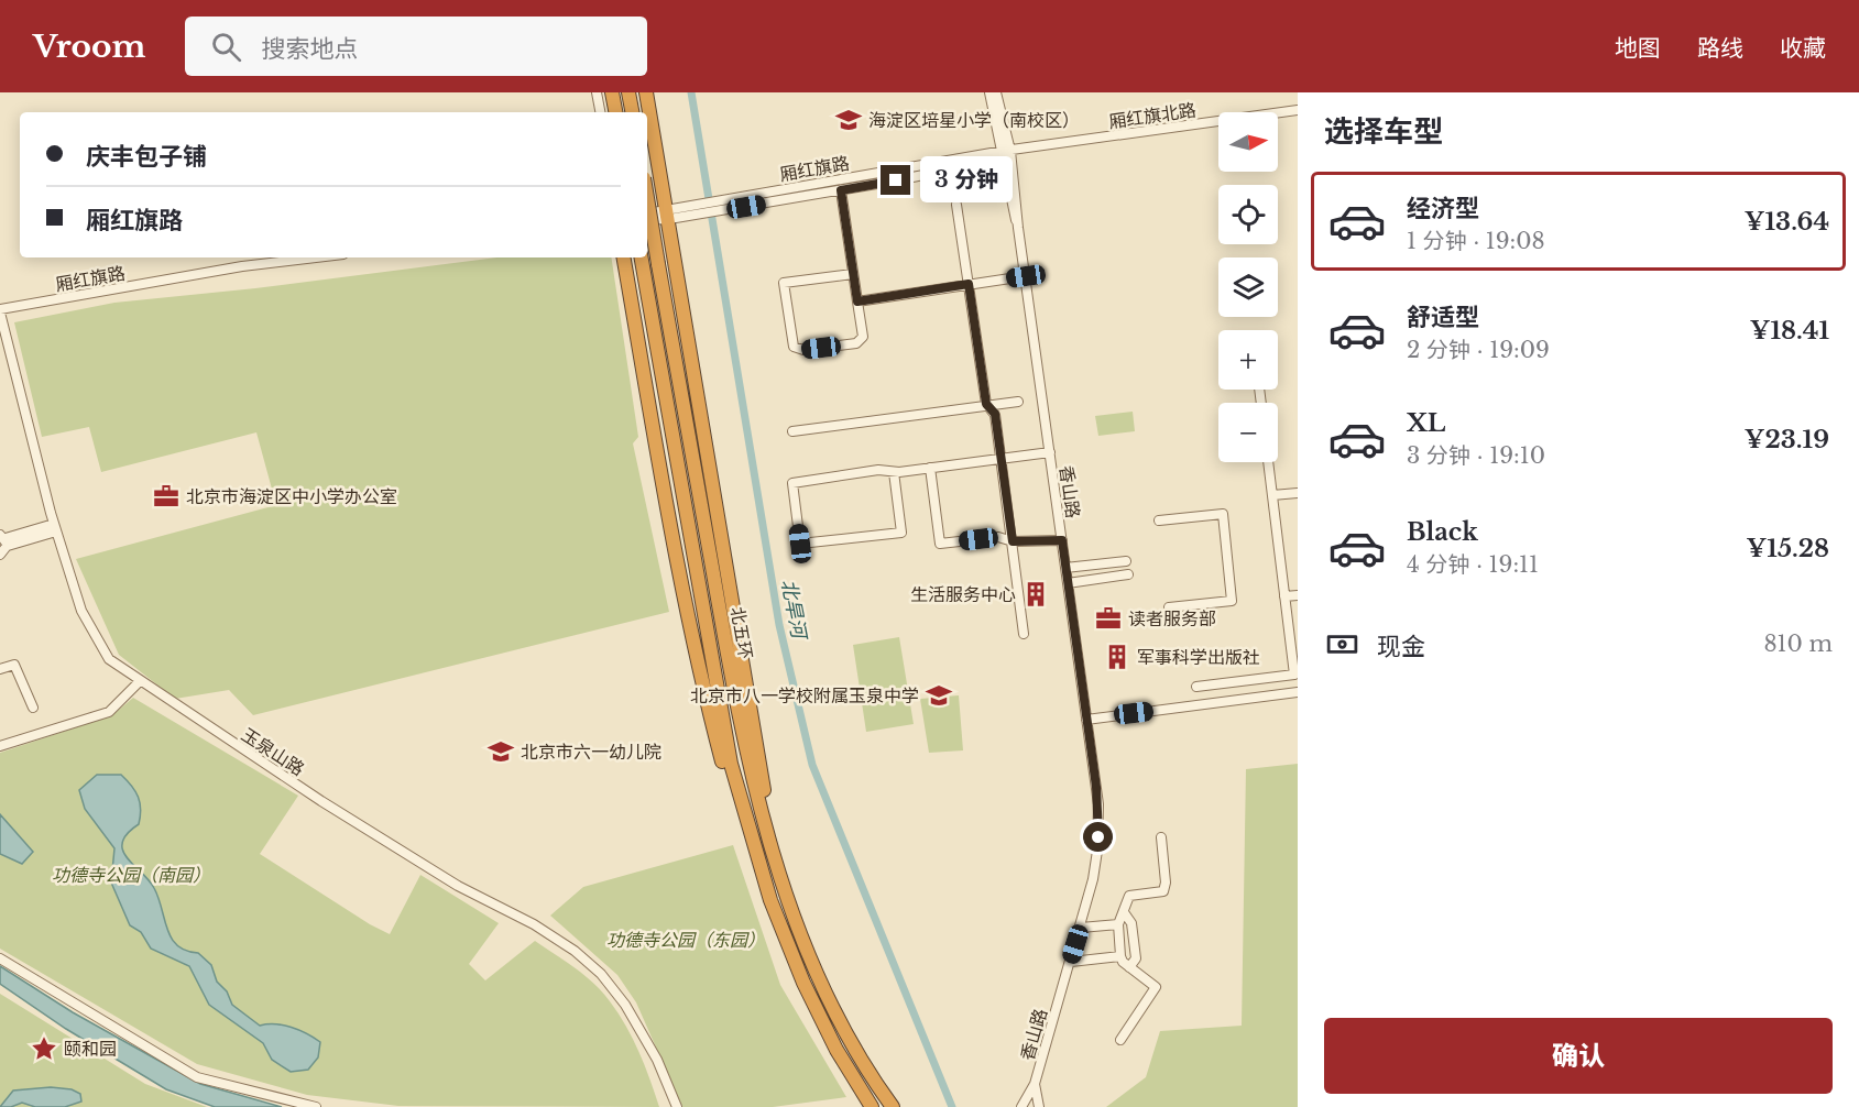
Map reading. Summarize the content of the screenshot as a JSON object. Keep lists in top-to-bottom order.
{
  "streets": {
    "highway": ["北五环"],
    "street": [
      "厢红旗北路",
      "厢红旗路",
      "香山路",
      "玉泉山路"
    ]
  },
  "crossings": [
    ["厢红旗北路", "厢红旗路"],
    ["厢红旗北路", "香山路"],
    ["厢红旗路", "香山路"],
    ["厢红旗路", "玉泉山路"]
  ],
  "water": ["北旱河"],
  "parks": ["功德寺公园（南园）", "功德寺公园（东园）"],
  "places": {
    "school or university": ["海淀区培星小学（南校区）", "北京市八一学校附属玉泉中学", "北京市六一幼儿院"],
    "office": ["北京市海淀区中小学办公室", "读者服务部"],
    "building": ["生活服务中心", "军事科学出版社"],
    "place": ["颐和园"]
  },
  "north": "right",
  "page": {
    "header": "Vroom",
    "search": "搜索地点",
    "nav": ["地图", "路线", "收藏"],
    "heading": "选择车型",
    "map_buttons": ["+", "−"],
    "banner": ["庆丰包子铺", "厢红旗路"],
    "bubble": "3 分钟",
    "list": [
      {
        "name": "经济型",
        "note": "1 分钟 · 19:08",
        "value": "¥13.64"
      },
      {
        "name": "舒适型",
        "note": "2 分钟 · 19:09",
        "value": "¥18.41"
      },
      {
        "name": "XL",
        "note": "3 分钟 · 19:10",
        "value": "¥23.19"
      },
      {
        "name": "Black",
        "note": "4 分钟 · 19:11",
        "value": "¥15.28"
      }
    ],
    "pay": ["现金", "810 m"],
    "buttons": "确认"
  }
}
